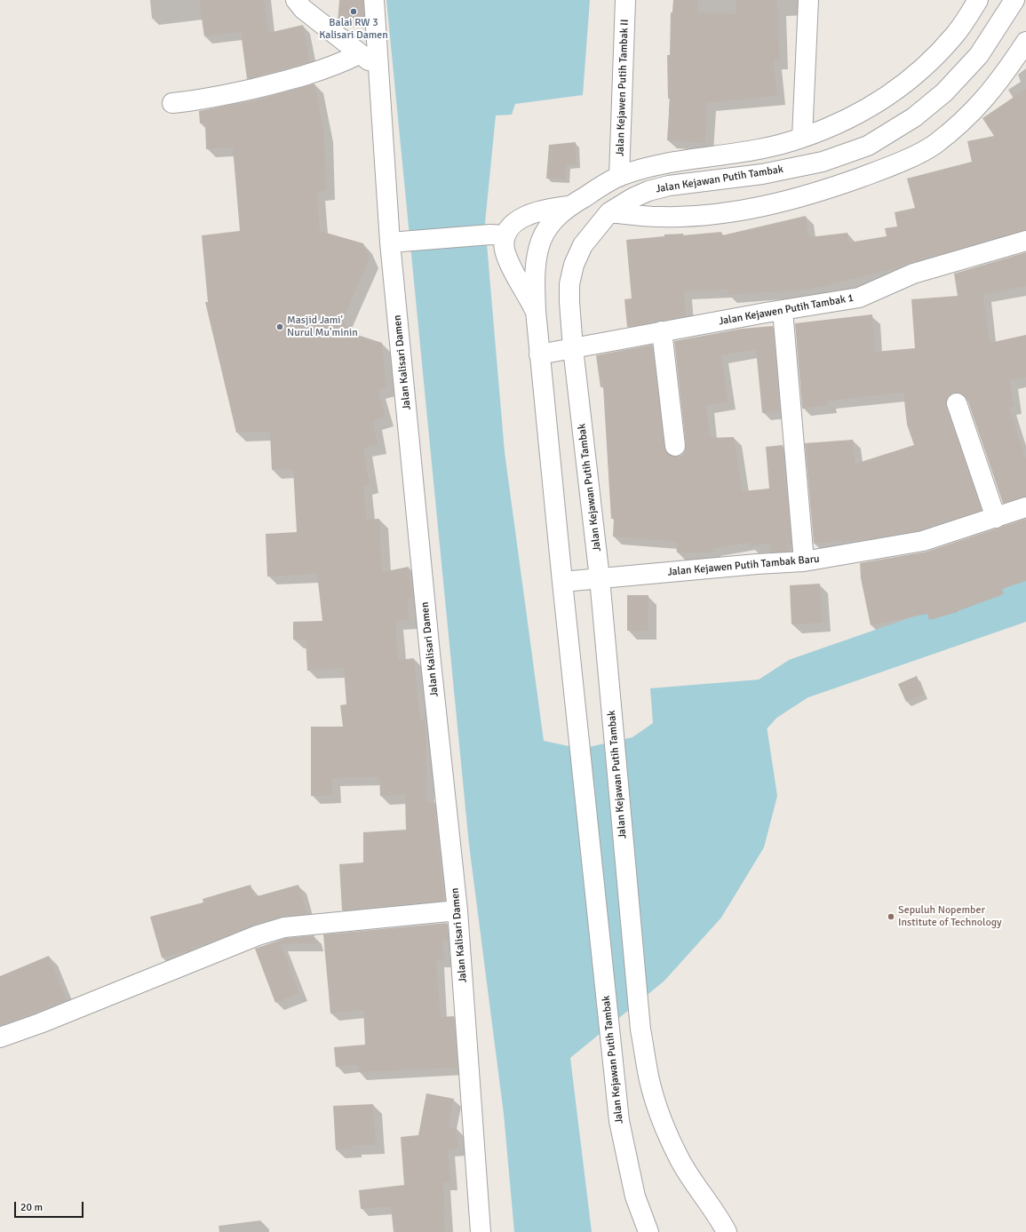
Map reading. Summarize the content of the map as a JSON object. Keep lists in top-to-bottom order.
{
  "streets": {
    "street": [
      "Jalan Kejawen Putih Tambak II",
      "Jalan Kejawan Putih Tambak",
      "Jalan Kejawen Putih Tambak 1",
      "Jalan Kalisari Damen",
      "Jalan Kejawen Putih Tambak Baru"
    ]
  },
  "crossings": [
    ["Jalan Kejawen Putih Tambak II", "Jalan Kejawan Putih Tambak"],
    ["Jalan Kejawan Putih Tambak", "Jalan Kejawen Putih Tambak 1"],
    ["Jalan Kejawan Putih Tambak", "Jalan Kejawen Putih Tambak Baru"]
  ],
  "places": ["Balai RW 3 Kalisari Damen", "Masjid Jami' Nurul Mu'minin", "Sepuluh Nopember Institute of Technology"],
  "scale_bar": "20 m"
}
